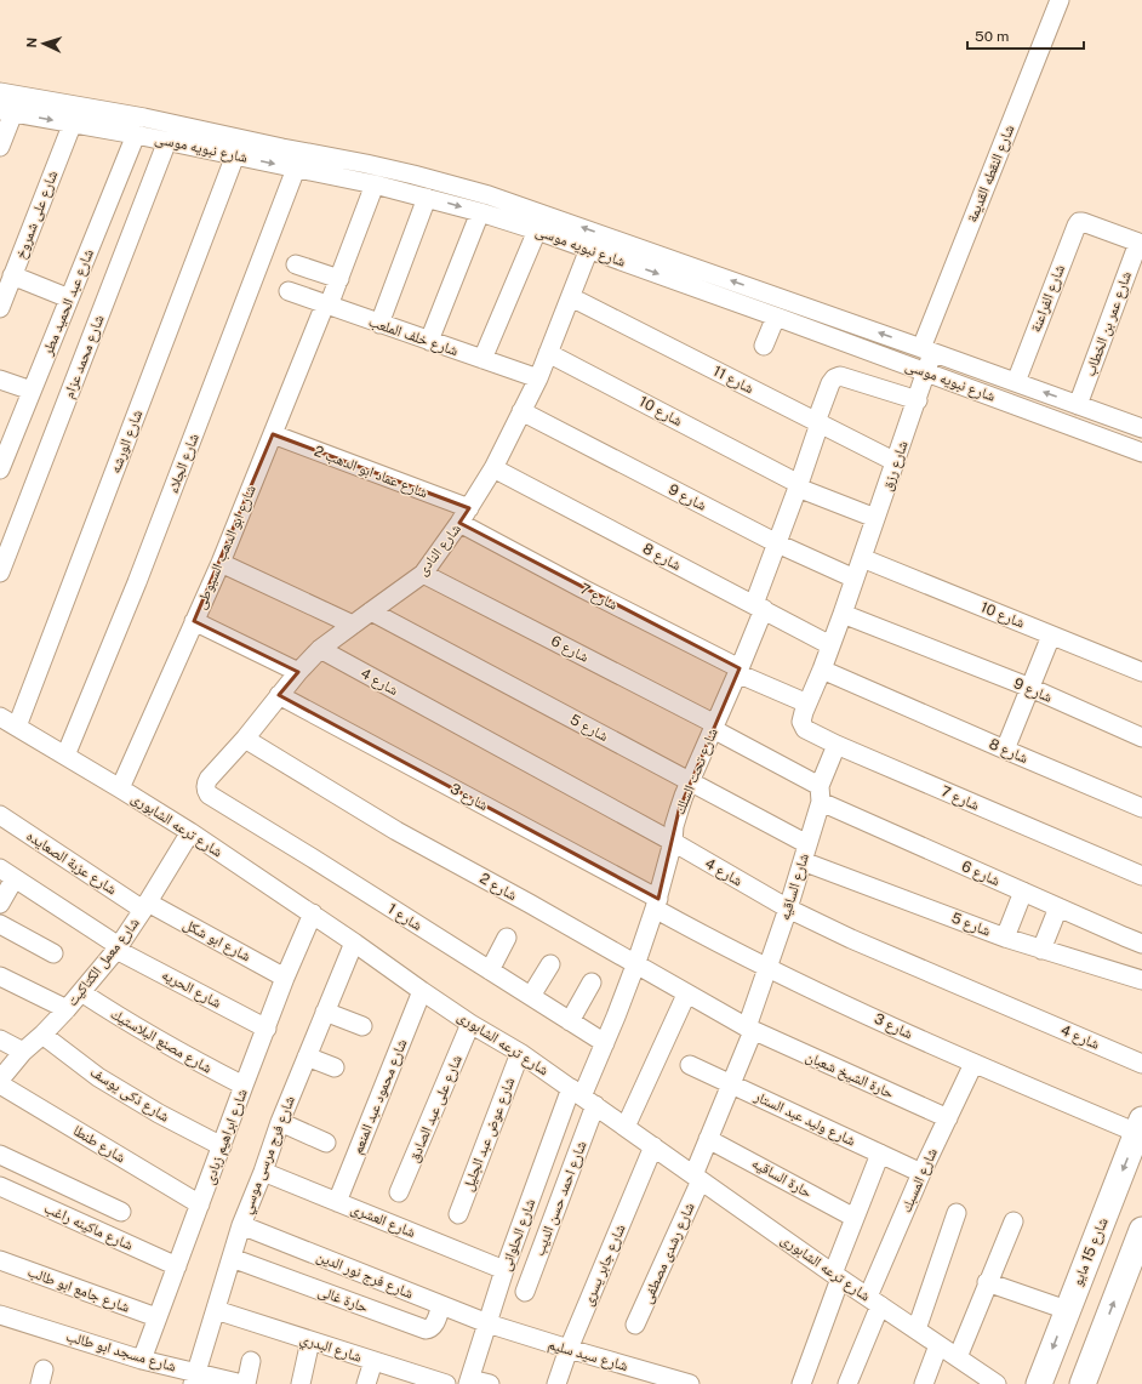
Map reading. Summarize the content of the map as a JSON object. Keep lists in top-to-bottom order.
{
  "streets": {
    "main road": ["شارع 15 مايو"],
    "street": [
      "شارع نبويه موسى",
      "شارع النقطه القديمة",
      "شارع على شمروخ",
      "شارع الفراعنة",
      "شارع عبد الحميد مطر",
      "شارع عمر بن الخطاب",
      "شارع خلف الملعب",
      "شارع محمد عزام",
      "شارع 11",
      "شارع 10",
      "شارع الورشه",
      "شارع الجلاء",
      "شارع رزق",
      "شارع عماد ابو الدهب 2",
      "شارع 9",
      "شارع ابو الدهب السيوطى",
      "شارع النادى",
      "شارع 8",
      "شارع 7",
      "شارع 6",
      "شارع 4",
      "شارع 5",
      "شارع تحت السلك",
      "شارع 3",
      "شارع ترعه الشابورى",
      "شارع عزبة الصعايده",
      "شارع 2",
      "شارع الساقيه",
      "شارع 1",
      "شارع ابو شكل",
      "شارع معمل الكتاكيت",
      "شارع الحريه",
      "شارع مصنع البلاستيك",
      "حارة الشيخ شعبان",
      "شارع ذكى يوسف",
      "شارع محمود عبد المنعم",
      "شارع على عبد الصادق",
      "شارع وليد عبد الستار",
      "شارع عوض عبد الجليل",
      "شارع ابراهيم زبادى",
      "شارع طنطا",
      "شارع فرج مرسى موسي",
      "حارة الساقيه",
      "شارع المسبك",
      "شارع احمد حسن الديب",
      "شارع العشرى",
      "شارع ماكينه راغب",
      "شارع الحلوانى",
      "شارع رشدى مصطفى",
      "شارع جابر يسرى",
      "شارع فرج نور الدين",
      "شارع جامع ابو طالب",
      "حارة غالى",
      "شارع البدري",
      "شارع مسجد ابو طالب",
      "شارع سيد سليم"
    ]
  },
  "crossings": [
    ["شارع نبويه موسى", "شارع النقطه القديمة"],
    ["شارع نبويه موسى", "شارع على شمروخ"],
    ["شارع نبويه موسى", "شارع الفراعنة"],
    ["شارع نبويه موسى", "شارع عبد الحميد مطر"],
    ["شارع نبويه موسى", "شارع عمر بن الخطاب"],
    ["شارع نبويه موسى", "شارع محمد عزام"],
    ["شارع نبويه موسى", "شارع الورشه"],
    ["شارع نبويه موسى", "شارع الجلاء"],
    ["شارع نبويه موسى", "شارع رزق"],
    ["شارع نبويه موسى", "شارع ابو الدهب السيوطى"],
    ["شارع نبويه موسى", "شارع النادى"],
    ["شارع النقطه القديمة", "شارع رزق"],
    ["شارع الفراعنة", "شارع عمر بن الخطاب"],
    ["شارع خلف الملعب", "شارع ابو الدهب السيوطى"],
    ["شارع خلف الملعب", "شارع النادى"],
    ["شارع 11", "شارع رزق"],
    ["شارع 11", "شارع النادى"],
    ["شارع 11", "شارع تحت السلك"],
    ["شارع 10", "شارع رزق"],
    ["شارع 10", "شارع النادى"],
    ["شارع 10", "شارع تحت السلك"],
    ["شارع الورشه", "شارع ترعه الشابورى"],
    ["شارع الجلاء", "شارع ترعه الشابورى"],
    ["شارع رزق", "شارع 9"],
    ["شارع رزق", "شارع 8"],
    ["شارع رزق", "شارع 7"],
    ["شارع رزق", "شارع تحت السلك"],
    ["شارع عماد ابو الدهب 2", "شارع ابو الدهب السيوطى"],
    ["شارع عماد ابو الدهب 2", "شارع النادى"],
    ["شارع عماد ابو الدهب 2", "شارع 7"],
    ["شارع 9", "شارع النادى"],
    ["شارع 9", "شارع تحت السلك"],
    ["شارع ابو الدهب السيوطى", "شارع ترعه الشابورى"],
    ["شارع النادى", "شارع 8"],
    ["شارع النادى", "شارع 7"],
    ["شارع النادى", "شارع 6"],
    ["شارع النادى", "شارع 4"],
    ["شارع النادى", "شارع 5"],
    ["شارع النادى", "شارع 3"],
    ["شارع النادى", "شارع 2"],
    ["شارع النادى", "شارع 1"],
    ["شارع 8", "شارع تحت السلك"],
    ["شارع 7", "شارع تحت السلك"],
    ["شارع 7", "شارع الساقيه"],
    ["شارع 6", "شارع تحت السلك"],
    ["شارع 6", "شارع الساقيه"],
    ["شارع 4", "شارع تحت السلك"],
    ["شارع 4", "شارع الساقيه"],
    ["شارع 5", "شارع تحت السلك"],
    ["شارع 5", "شارع الساقيه"],
    ["شارع تحت السلك", "شارع 3"],
    ["شارع تحت السلك", "شارع ترعه الشابورى"],
    ["شارع تحت السلك", "شارع 2"],
    ["شارع تحت السلك", "شارع 1"],
    ["شارع تحت السلك", "شارع احمد حسن الديب"],
    ["شارع تحت السلك", "شارع الحلوانى"],
    ["شارع 3", "شارع الساقيه"],
    ["شارع 3", "شارع المسبك"],
    ["شارع 3", "شارع 15 مايو"],
    ["شارع ترعه الشابورى", "شارع الساقيه"],
    ["شارع ترعه الشابورى", "شارع معمل الكتاكيت"],
    ["شارع ترعه الشابورى", "شارع محمود عبد المنعم"],
    ["شارع ترعه الشابورى", "شارع على عبد الصادق"],
    ["شارع ترعه الشابورى", "شارع عوض عبد الجليل"],
    ["شارع ترعه الشابورى", "شارع ابراهيم زبادى"],
    ["شارع ترعه الشابورى", "شارع فرج مرسى موسي"],
    ["شارع ترعه الشابورى", "شارع المسبك"],
    ["شارع ترعه الشابورى", "شارع احمد حسن الديب"],
    ["شارع ترعه الشابورى", "شارع الحلوانى"],
    ["شارع ترعه الشابورى", "شارع رشدى مصطفى"],
    ["شارع ترعه الشابورى", "شارع جابر يسرى"],
    ["شارع عزبة الصعايده", "شارع ابو شكل"],
    ["شارع عزبة الصعايده", "شارع معمل الكتاكيت"],
    ["شارع 2", "شارع الساقيه"],
    ["شارع 2", "حارة الشيخ شعبان"],
    ["شارع الساقيه", "حارة الشيخ شعبان"],
    ["شارع الساقيه", "شارع وليد عبد الستار"],
    ["شارع الساقيه", "حارة الساقيه"],
    ["شارع الساقيه", "شارع رشدى مصطفى"],
    ["شارع ابو شكل", "شارع معمل الكتاكيت"],
    ["شارع ابو شكل", "شارع ابراهيم زبادى"],
    ["شارع معمل الكتاكيت", "شارع الحريه"],
    ["شارع معمل الكتاكيت", "شارع مصنع البلاستيك"],
    ["شارع معمل الكتاكيت", "شارع ذكى يوسف"],
    ["شارع معمل الكتاكيت", "شارع طنطا"],
    ["شارع الحريه", "شارع ابراهيم زبادى"],
    ["شارع مصنع البلاستيك", "شارع ابراهيم زبادى"],
    ["حارة الشيخ شعبان", "شارع المسبك"],
    ["شارع ذكى يوسف", "شارع ابراهيم زبادى"],
    ["شارع محمود عبد المنعم", "شارع العشرى"],
    ["شارع وليد عبد الستار", "شارع المسبك"],
    ["شارع ابراهيم زبادى", "شارع طنطا"],
    ["شارع ابراهيم زبادى", "شارع ماكينه راغب"],
    ["شارع ابراهيم زبادى", "شارع جامع ابو طالب"],
    ["شارع ابراهيم زبادى", "شارع مسجد ابو طالب"],
    ["شارع فرج مرسى موسي", "شارع العشرى"],
    ["شارع فرج مرسى موسي", "شارع فرج نور الدين"],
    ["شارع فرج مرسى موسي", "حارة غالى"],
    ["شارع فرج مرسى موسي", "شارع البدري"],
    ["شارع فرج مرسى موسي", "شارع مسجد ابو طالب"],
    ["شارع احمد حسن الديب", "شارع الحلوانى"],
    ["شارع العشرى", "شارع الحلوانى"],
    ["شارع الحلوانى", "شارع فرج نور الدين"],
    ["شارع الحلوانى", "شارع سيد سليم"],
    ["شارع جابر يسرى", "شارع سيد سليم"],
    ["شارع فرج نور الدين", "حارة غالى"],
    ["شارع فرج نور الدين", "شارع سيد سليم"]
  ],
  "scale_bar": "50 m",
  "north": "left"
}
